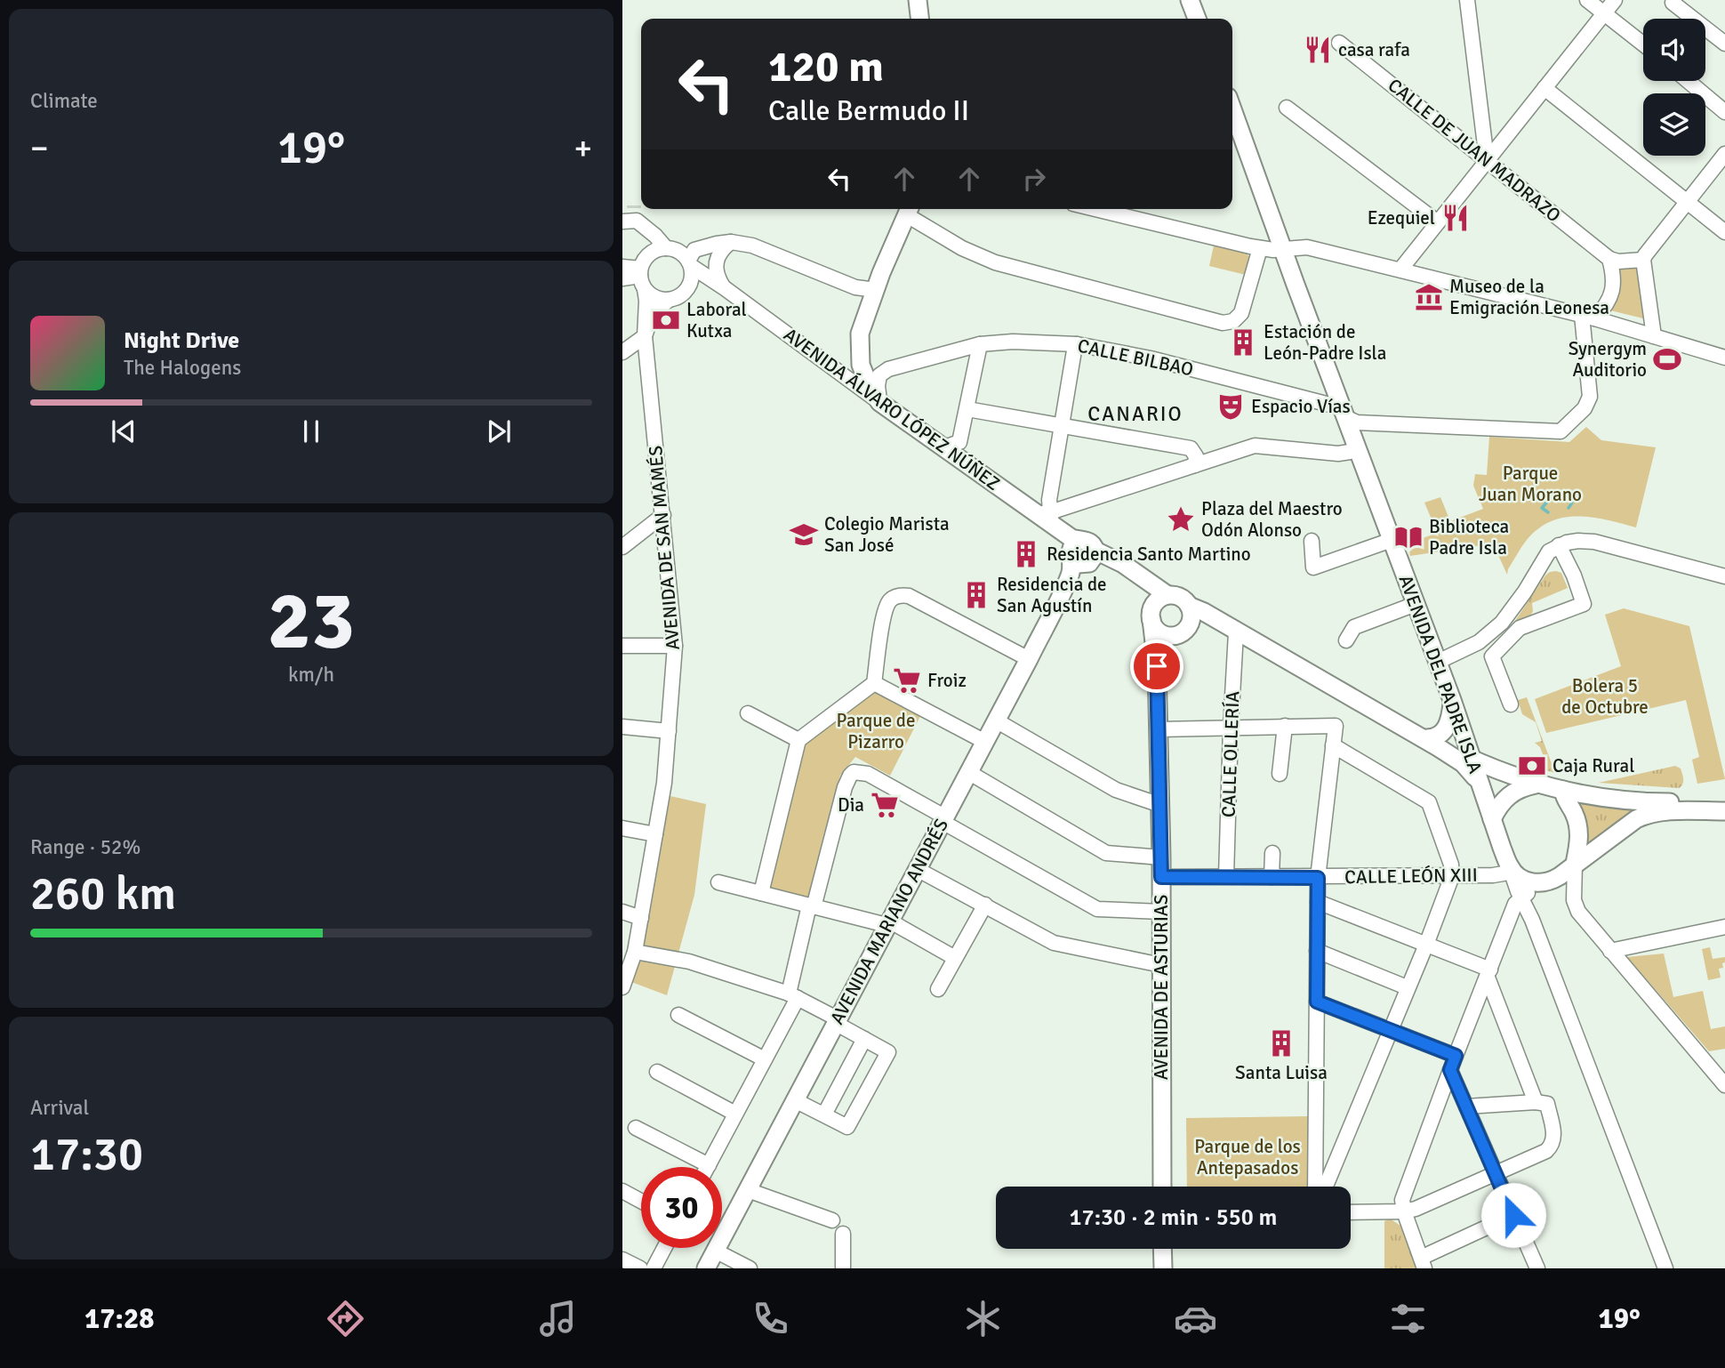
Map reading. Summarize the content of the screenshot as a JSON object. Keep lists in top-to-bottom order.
{
  "streets": {
    "main road": [
      "AVENIDA ÁLVARO LÓPEZ NÚÑEZ",
      "AVENIDA DEL PADRE ISLA",
      "AVENIDA MARIANO ANDRÉS",
      "AVENIDA DE ASTURIAS"
    ],
    "street": [
      "CALLE DE JUAN MADRAZO",
      "CALLE BILBAO",
      "AVENIDA DE SAN MAMÉS",
      "CALLE OLLERÍA",
      "CALLE LEÓN XIII"
    ]
  },
  "crossings": [
    ["CALLE BILBAO", "AVENIDA ÁLVARO LÓPEZ NÚÑEZ"],
    ["CALLE BILBAO", "AVENIDA DEL PADRE ISLA"],
    ["AVENIDA ÁLVARO LÓPEZ NÚÑEZ", "AVENIDA DE SAN MAMÉS"],
    ["AVENIDA ÁLVARO LÓPEZ NÚÑEZ", "AVENIDA MARIANO ANDRÉS"],
    ["AVENIDA ÁLVARO LÓPEZ NÚÑEZ", "AVENIDA DE ASTURIAS"],
    ["AVENIDA DEL PADRE ISLA", "CALLE LEÓN XIII"],
    ["CALLE OLLERÍA", "CALLE LEÓN XIII"],
    ["CALLE LEÓN XIII", "AVENIDA DE ASTURIAS"]
  ],
  "districts": ["CANARIO"],
  "parks": [
    "Parque Juan Morano",
    "Bolera 5 de Octubre",
    "Parque de Pizarro",
    "Parque de los Antepasados"
  ],
  "places": {
    "restaurant": ["casa rafa", "Ezequiel"],
    "museum": ["Museo de la Emigración Leonesa"],
    "bank": ["Laboral Kutxa", "Caja Rural"],
    "building": [
      "Estación de León-Padre Isla",
      "Residencia Santo Martino",
      "Residencia de San Agustín",
      "Santa Luisa"
    ],
    "sports": ["Synergym Auditorio"],
    "theatre": ["Espacio Vías"],
    "place": ["Plaza del Maestro Odón Alonso"],
    "school or university": ["Colegio Marista San José"],
    "library": ["Biblioteca Padre Isla"],
    "supermarket": ["Froiz", "Dia"]
  },
  "page": {
    "tile": [
      "Climate",
      ["23", "km/h"],
      ["Range · 52%", "260 km"],
      ["Arrival", "17:30"]
    ],
    "turn": ["120 m", "Calle Bermudo II"],
    "heat": ["−", "19°", "+"],
    "song": ["Night Drive", "The Halogens"],
    "limit": "30",
    "trip": "17:30 · 2 min · 550 m",
    "tabs": ["17:28", "19°"]
  }
}
